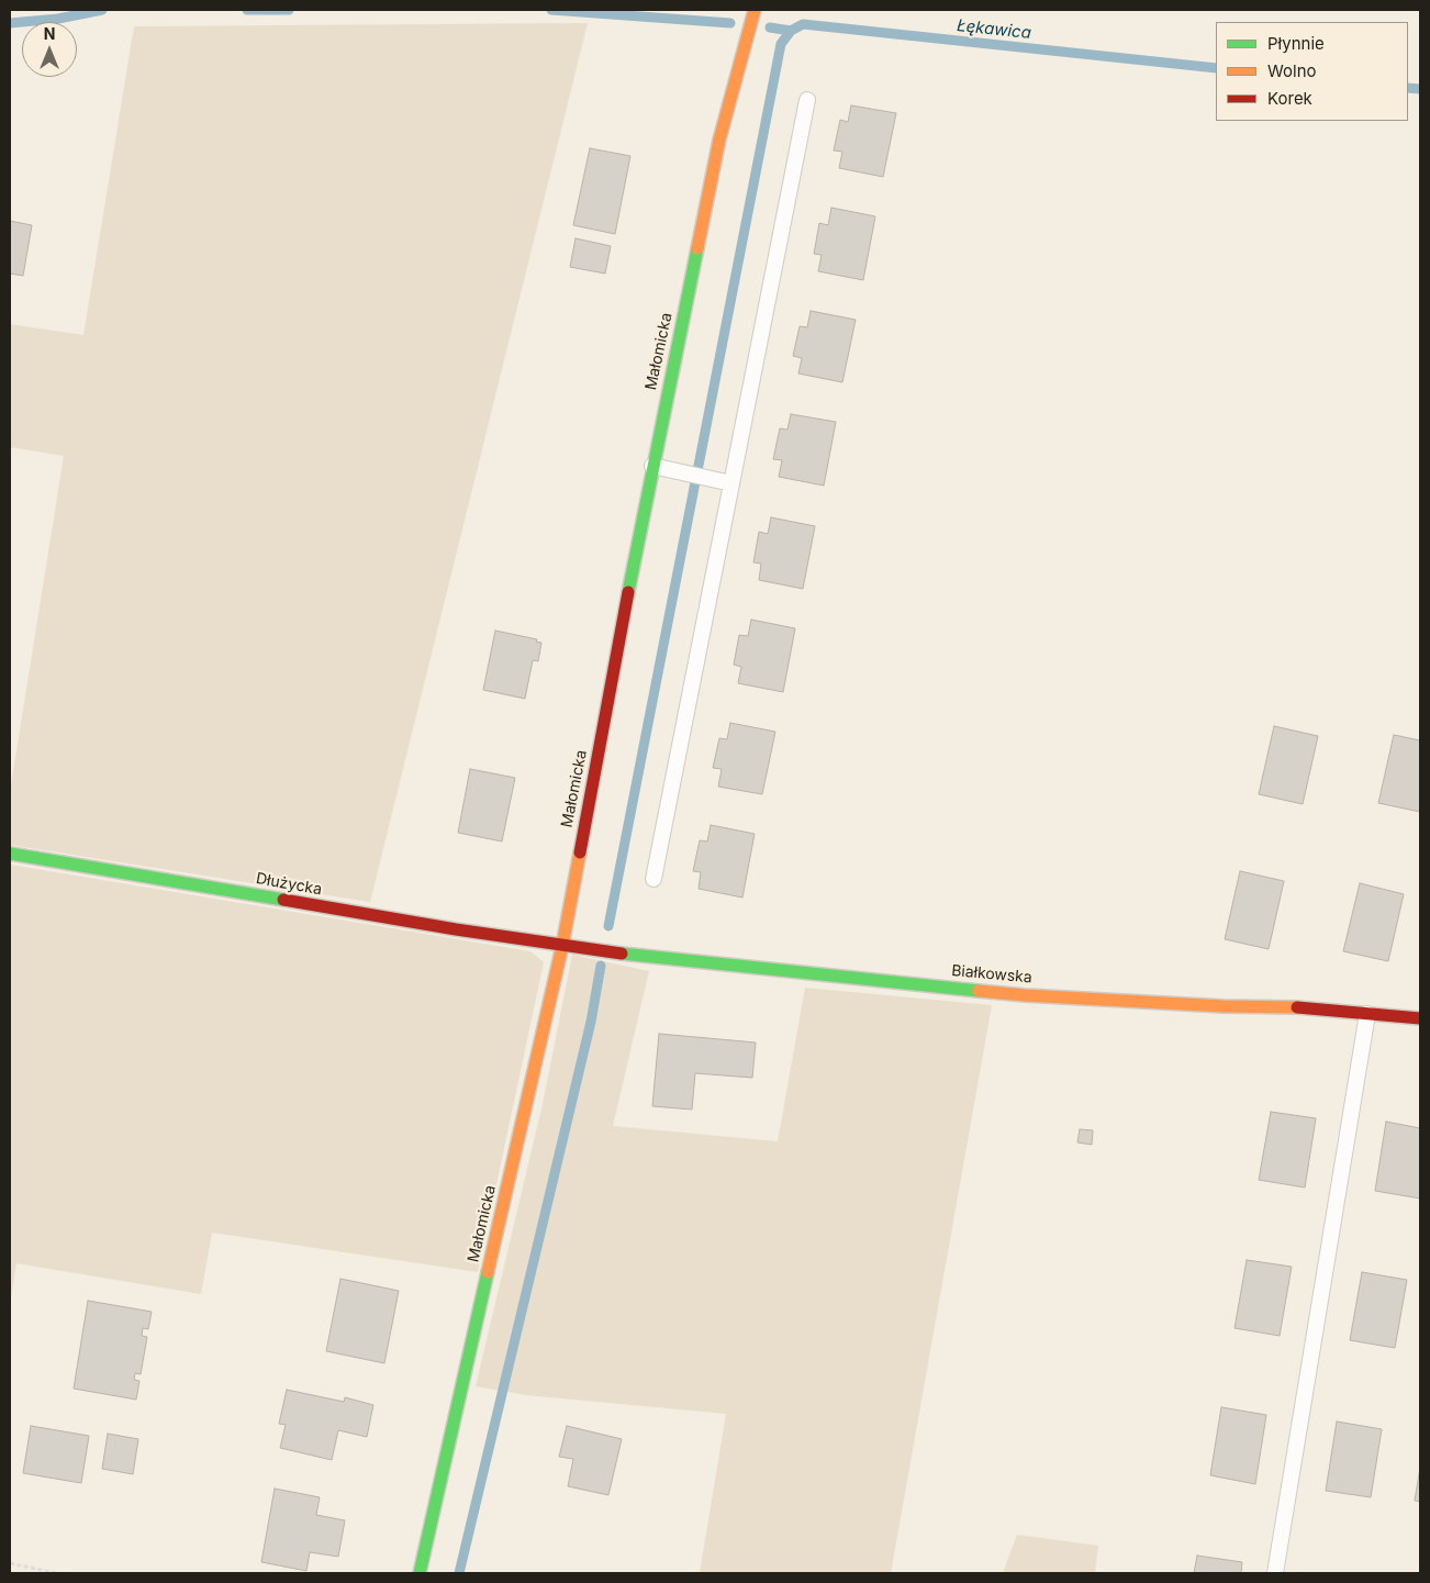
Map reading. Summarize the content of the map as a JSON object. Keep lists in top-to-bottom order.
{
  "streets": {
    "street": ["Małomicka", "Dłużycka", "Białkowska"]
  },
  "crossings": [
    ["Małomicka", "Dłużycka"],
    ["Małomicka", "Białkowska"],
    ["Dłużycka", "Białkowska"]
  ],
  "water": ["Łękawica"],
  "legend": ["Płynnie", "Wolno", "Korek"],
  "north": "top"
}
